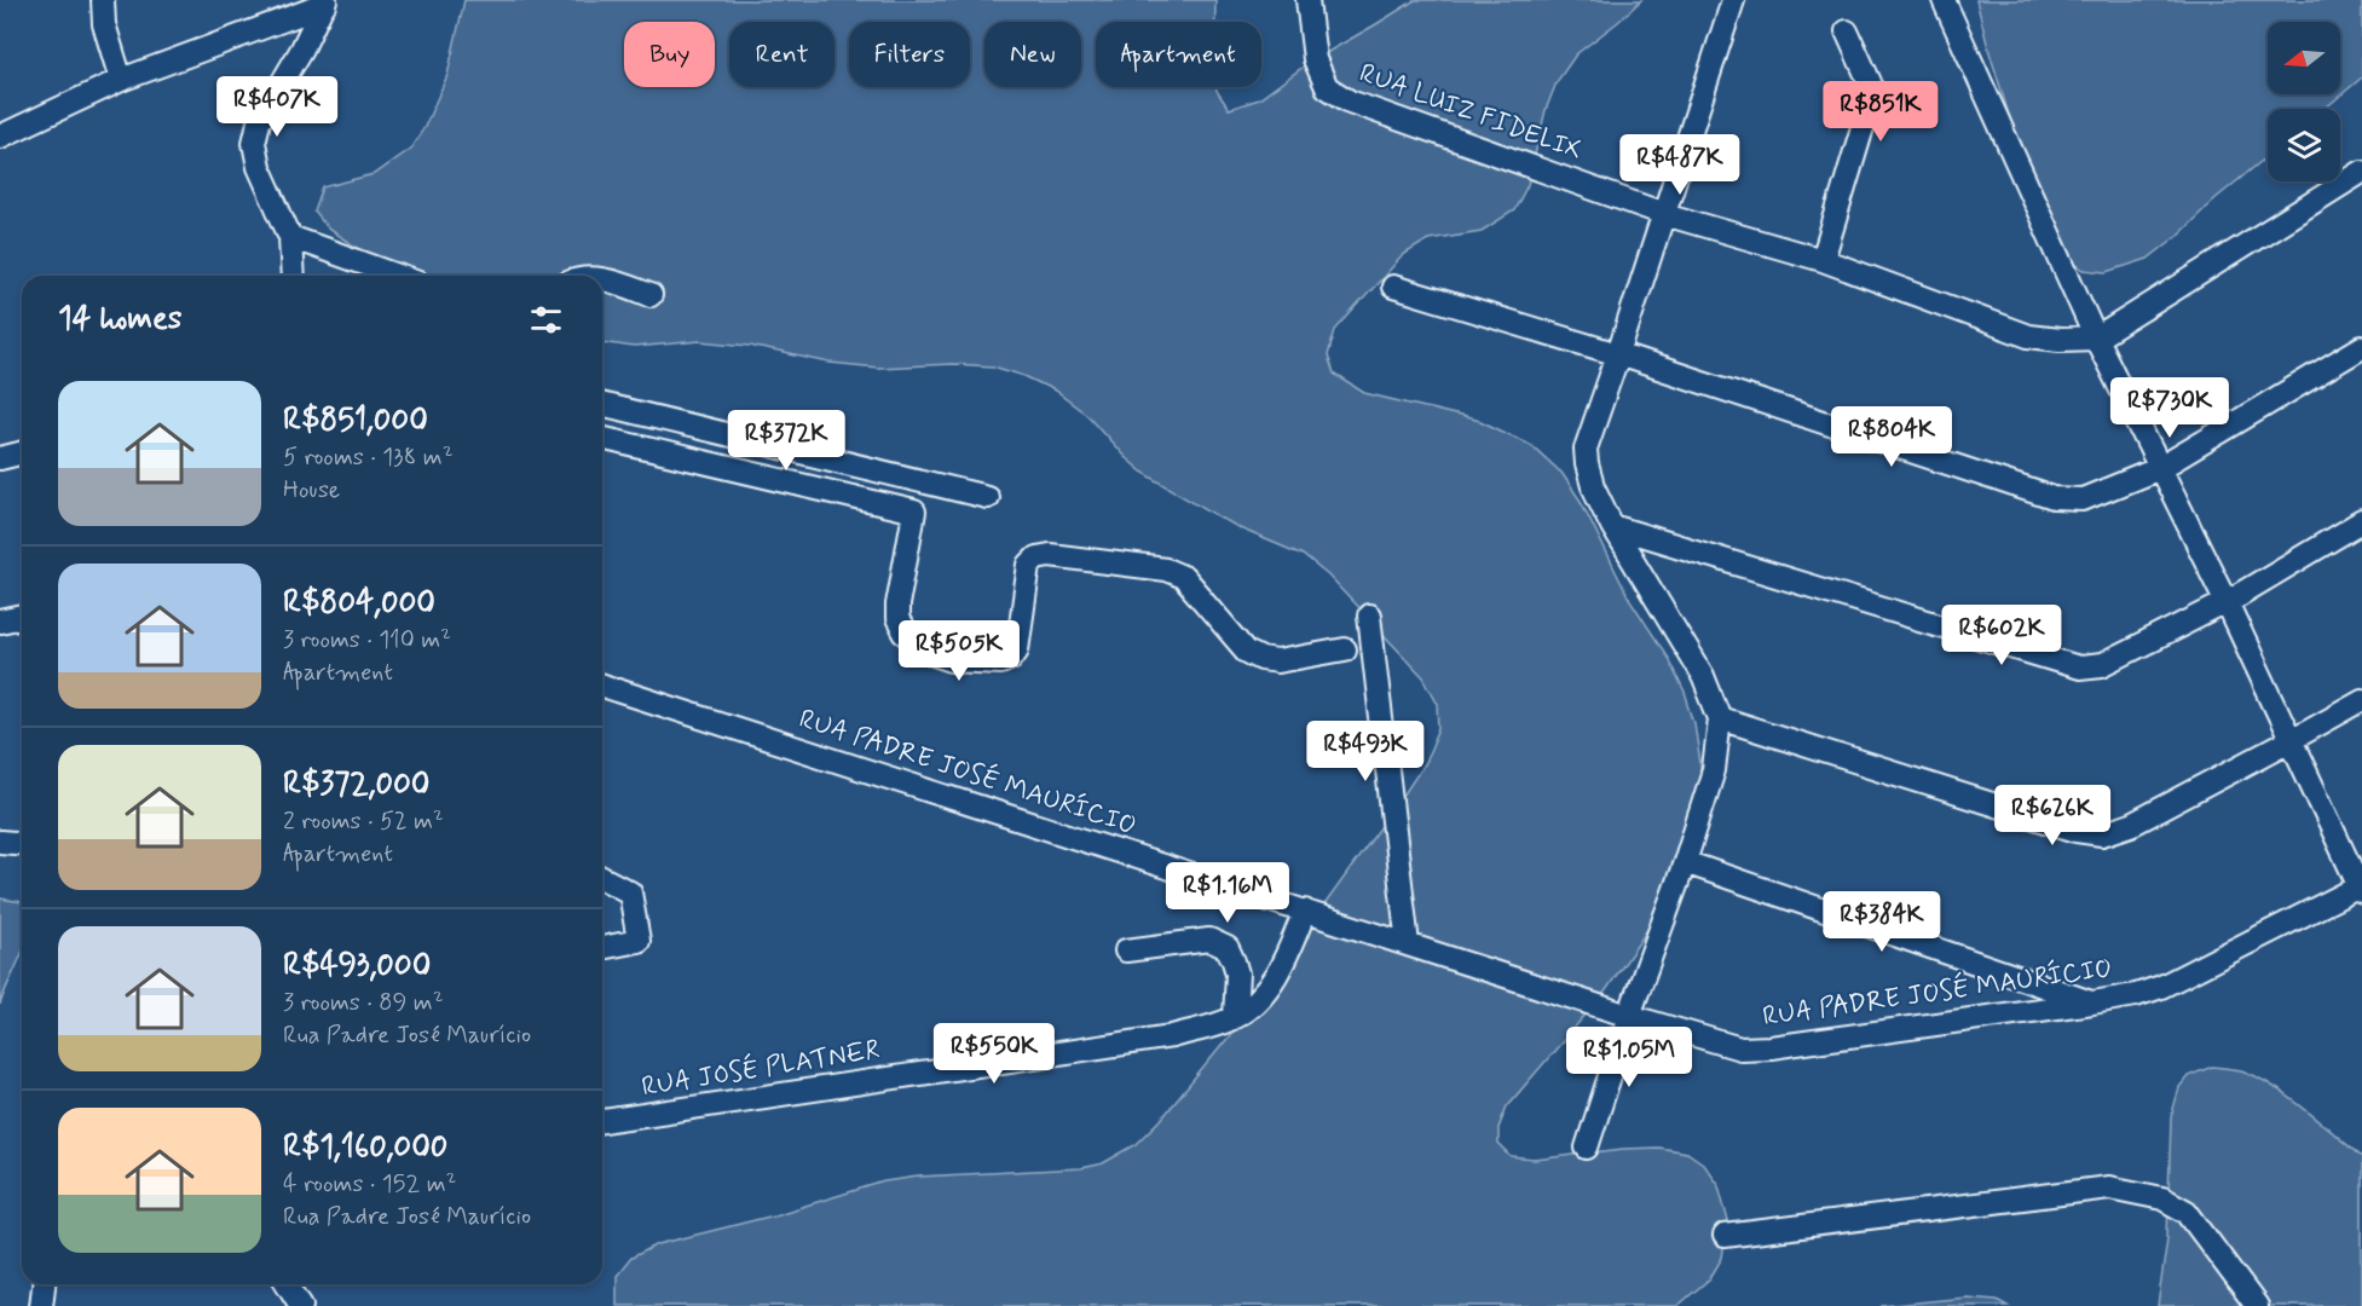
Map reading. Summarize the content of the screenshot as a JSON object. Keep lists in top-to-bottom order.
{
  "streets": {
    "street": ["RUA LUIZ FIDELIX", "RUA PADRE JOSÉ MAURÍCIO", "RUA JOSÉ PLATNER"]
  },
  "crossings": [
    ["RUA PADRE JOSÉ MAURÍCIO", "RUA JOSÉ PLATNER"]
  ],
  "north": "left",
  "page": {
    "chip": [
      "Buy",
      "Rent",
      "Filters",
      "New",
      "Apartment"
    ],
    "price": [
      "R$407K",
      "R$851K",
      "R$487K",
      "R$730K",
      "R$804K",
      "R$372K",
      "R$602K",
      "R$505K",
      "R$493K",
      "R$626K",
      "R$1.16M",
      "R$384K",
      "R$550K",
      "R$1.05M"
    ],
    "heading": "14 homes",
    "list": [
      {
        "name": "R$851,000",
        "note": "5 rooms · 138 m² · House"
      },
      {
        "name": "R$804,000",
        "note": "3 rooms · 110 m² · Apartment"
      },
      {
        "name": "R$372,000",
        "note": "2 rooms · 52 m² · Apartment"
      },
      {
        "name": "R$493,000",
        "note": "3 rooms · 89 m² · Rua Padre José Maurício"
      },
      {
        "name": "R$1,160,000",
        "note": "4 rooms · 152 m² · Rua Padre José Maurício"
      }
    ]
  }
}
